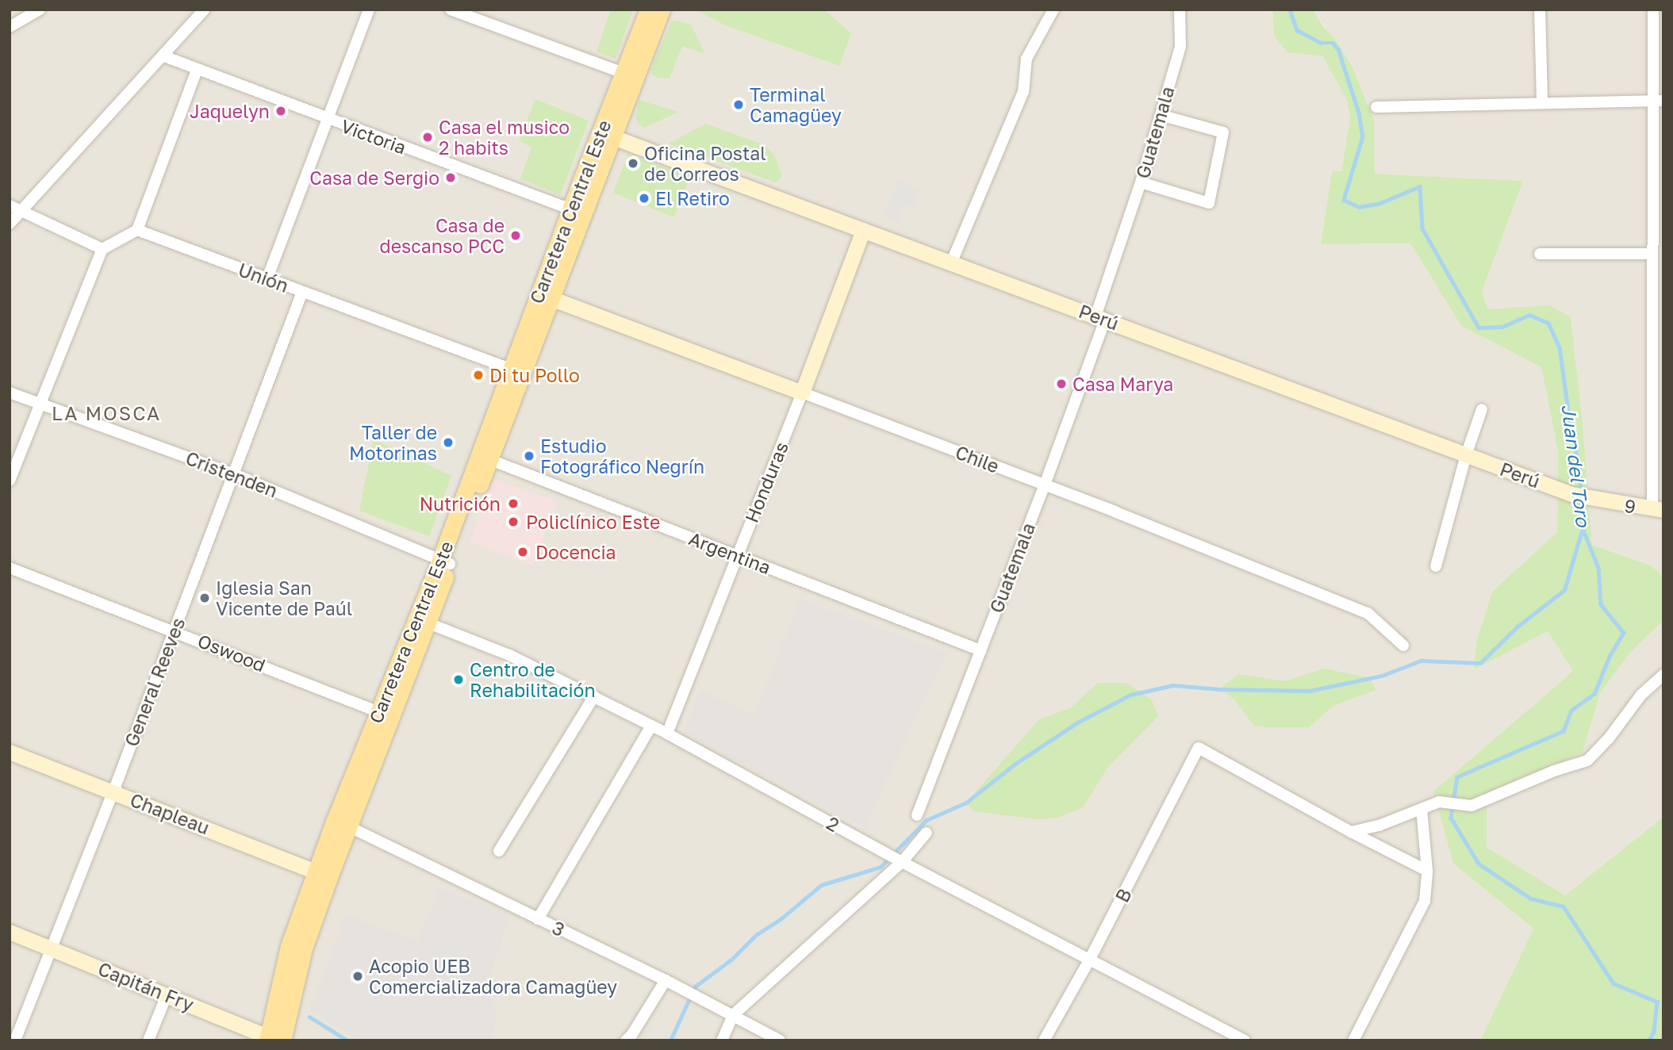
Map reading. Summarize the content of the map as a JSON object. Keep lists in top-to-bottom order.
{
  "streets": {
    "main road": ["Carretera Central Este"],
    "street": [
      "Guatemala",
      "Victoria",
      "Unión",
      "Perú",
      "Chile",
      "Cristenden",
      "Honduras",
      "9",
      "Argentina",
      "Oswood",
      "General Reeves",
      "Chapleau",
      "2",
      "B",
      "3",
      "Capitán Fry"
    ]
  },
  "crossings": [
    ["Guatemala", "Perú"],
    ["Guatemala", "Chile"],
    ["Guatemala", "Argentina"],
    ["Victoria", "Carretera Central Este"],
    ["Carretera Central Este", "Unión"],
    ["Carretera Central Este", "Perú"],
    ["Carretera Central Este", "Chile"],
    ["Carretera Central Este", "Cristenden"],
    ["Carretera Central Este", "Argentina"],
    ["Carretera Central Este", "Oswood"],
    ["Carretera Central Este", "Chapleau"],
    ["Carretera Central Este", "2"],
    ["Carretera Central Este", "3"],
    ["Carretera Central Este", "Capitán Fry"],
    ["Unión", "General Reeves"],
    ["Perú", "Honduras"],
    ["Perú", "9"],
    ["Chile", "Honduras"],
    ["Cristenden", "General Reeves"],
    ["Honduras", "Argentina"],
    ["Honduras", "2"],
    ["Oswood", "General Reeves"],
    ["General Reeves", "Chapleau"],
    ["General Reeves", "Capitán Fry"],
    ["2", "B"]
  ],
  "districts": ["LA MOSCA"],
  "water": ["Juan del Toro"],
  "places": [
    "Terminal Camagüey",
    "Jaquelyn",
    "Casa el musico 2 habits",
    "Oficina Postal de Correos",
    "Casa de Sergio",
    "El Retiro",
    "Casa de descanso PCC",
    "Di tu Pollo",
    "Casa Marya",
    "Taller de Motorinas",
    "Estudio Fotográfico Negrín",
    "Nutrición",
    "Policlínico Este",
    "Docencia",
    "Iglesia San Vicente de Paúl",
    "Centro de Rehabilitación",
    "Acopio UEB Comercializadora Camagüey"
  ]
}
